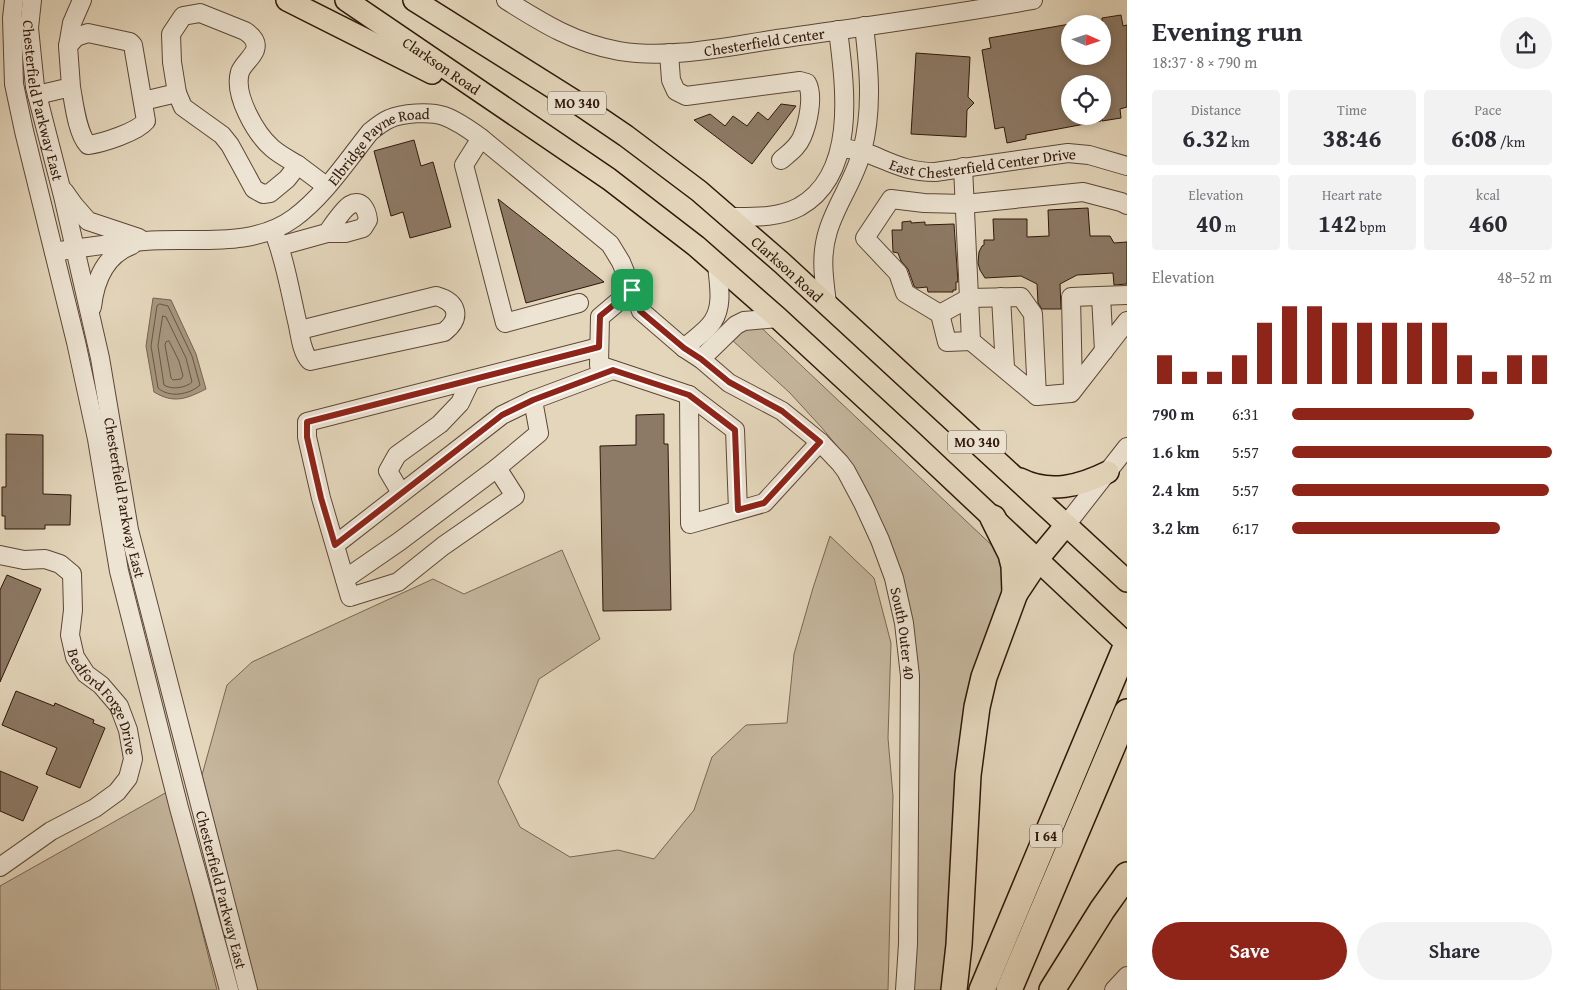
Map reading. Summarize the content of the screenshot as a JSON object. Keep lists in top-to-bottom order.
{
  "streets": {
    "highway": ["I 64"],
    "main road": ["Clarkson Road", "MO 340"],
    "street": [
      "Chesterfield Center",
      "Chesterfield Parkway East",
      "Elbridge Payne Road",
      "East Chesterfield Center Drive",
      "South Outer 40",
      "Bedford Forge Drive"
    ]
  },
  "crossings": [
    ["Clarkson Road", "MO 340"],
    ["Chesterfield Parkway East", "Elbridge Payne Road"],
    ["MO 340", "I 64"],
    ["Elbridge Payne Road", "South Outer 40"]
  ],
  "north": "right",
  "page": {
    "heading": ["Evening run", "18:37 · 8 × 790 m"],
    "stats": [
      ["Distance", "6.32 km"],
      ["Time", "38:46"],
      ["Pace", "6:08 /km"],
      ["Elevation", "40 m"],
      ["Heart rate", "142 bpm"],
      ["kcal", "460"]
    ],
    "chart": ["Elevation", "48–52 m"],
    "list": [
      {
        "name": "790 m",
        "note": "6:31"
      },
      {
        "name": "1.6 km",
        "note": "5:57"
      },
      {
        "name": "2.4 km",
        "note": "5:57"
      },
      {
        "name": "3.2 km",
        "note": "6:17"
      }
    ],
    "buttons": ["Save", "Share"]
  }
}
